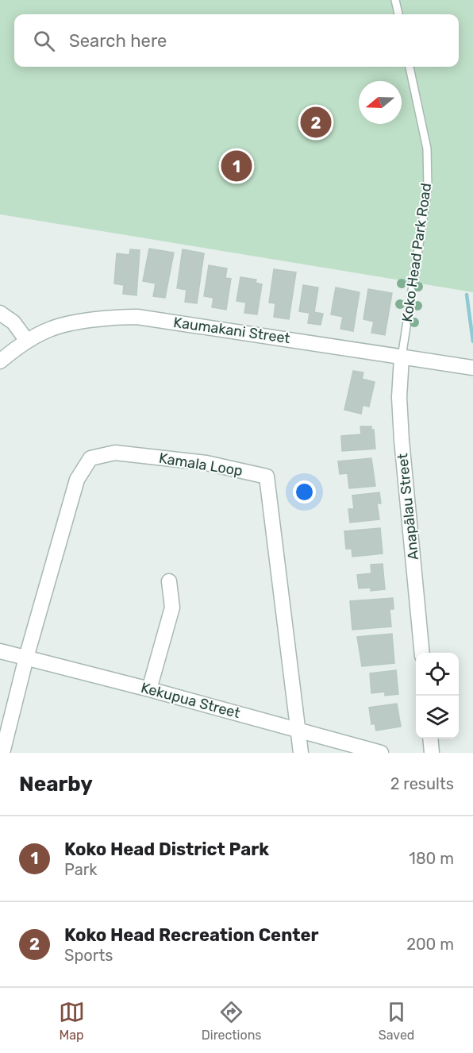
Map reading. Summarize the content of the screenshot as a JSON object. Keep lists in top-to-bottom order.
{
  "streets": {
    "street": [
      "Kaumakani Street",
      "Kamala Loop",
      "Anapālau Street",
      "Kekupua Street"
    ],
    "lane": ["Koko Head Park Road"]
  },
  "crossings": [
    ["Koko Head Park Road", "Kaumakani Street"],
    ["Koko Head Park Road", "Anapālau Street"],
    ["Kaumakani Street", "Anapālau Street"],
    ["Kamala Loop", "Kekupua Street"]
  ],
  "north": "left",
  "page": {
    "search": "Search here",
    "pins": ["2", "1"],
    "heading": ["Nearby", "2 results"],
    "list": [
      {
        "mark": "1",
        "name": "Koko Head District Park",
        "note": "Park",
        "value": "180 m"
      },
      {
        "mark": "2",
        "name": "Koko Head Recreation Center",
        "note": "Sports",
        "value": "200 m"
      }
    ],
    "nav": ["Map", "Directions", "Saved"]
  }
}
